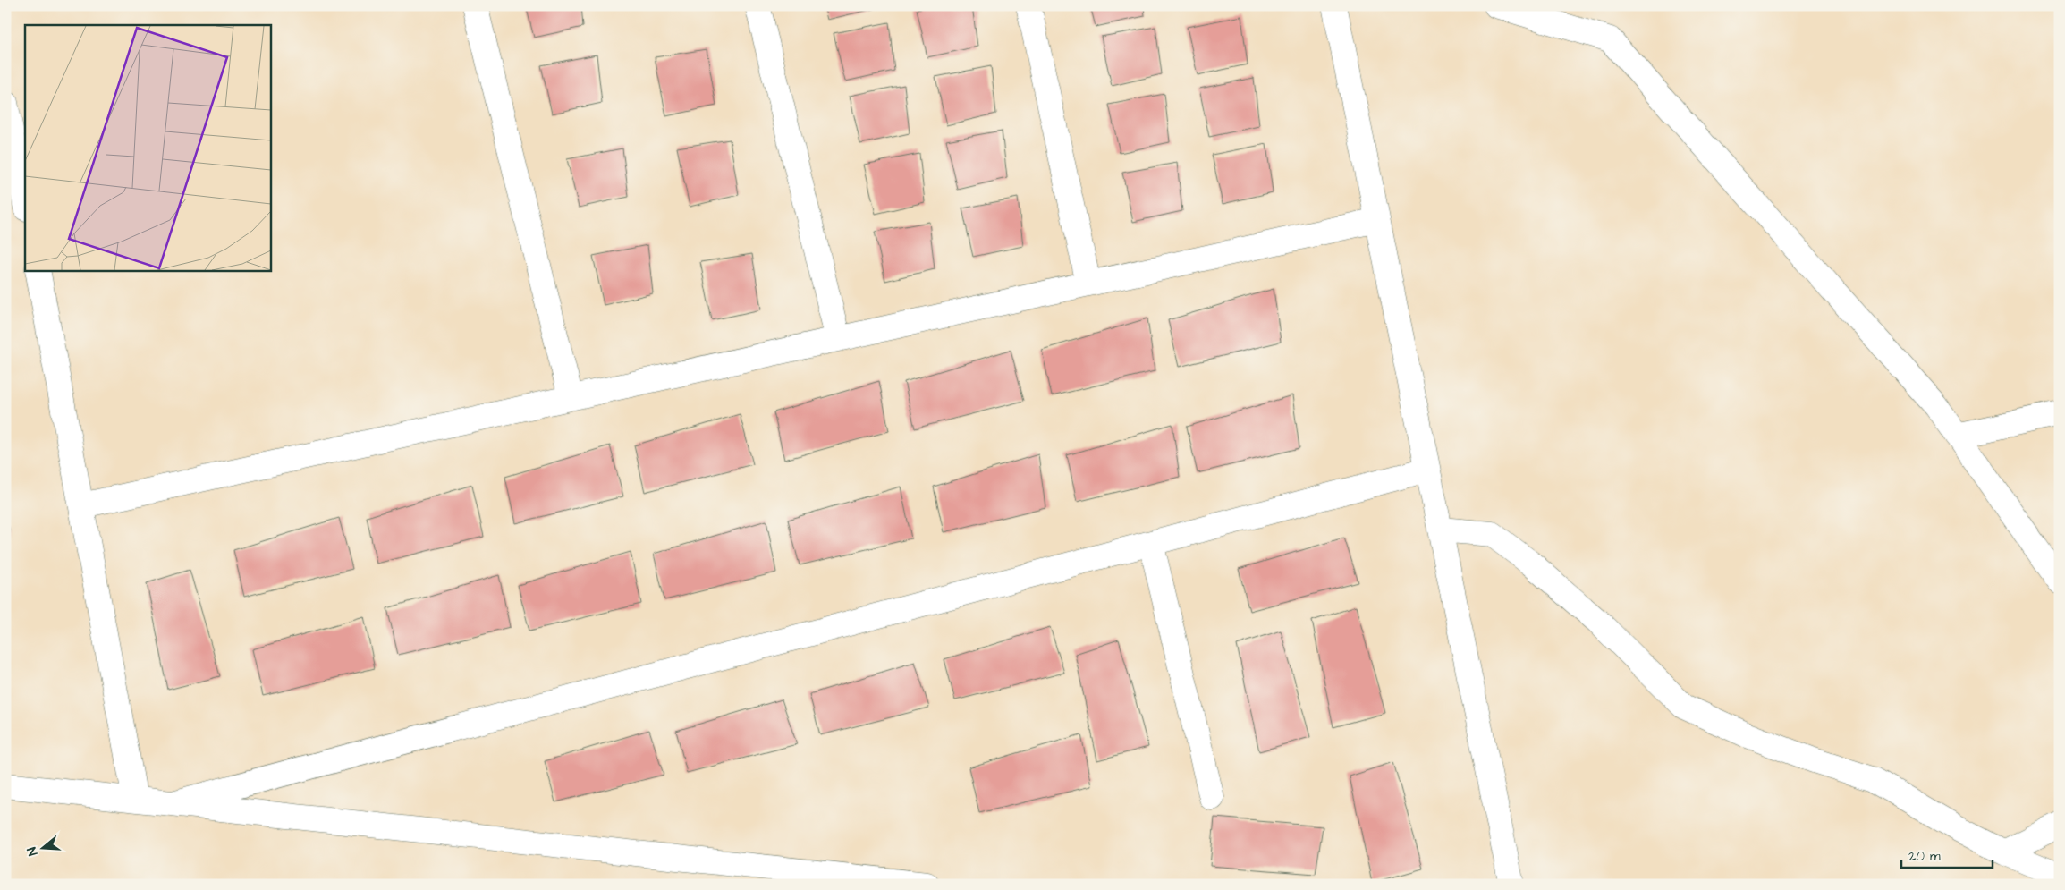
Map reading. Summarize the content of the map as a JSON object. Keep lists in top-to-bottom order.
{
  "scale_bar": "20 m",
  "north": "left"
}
